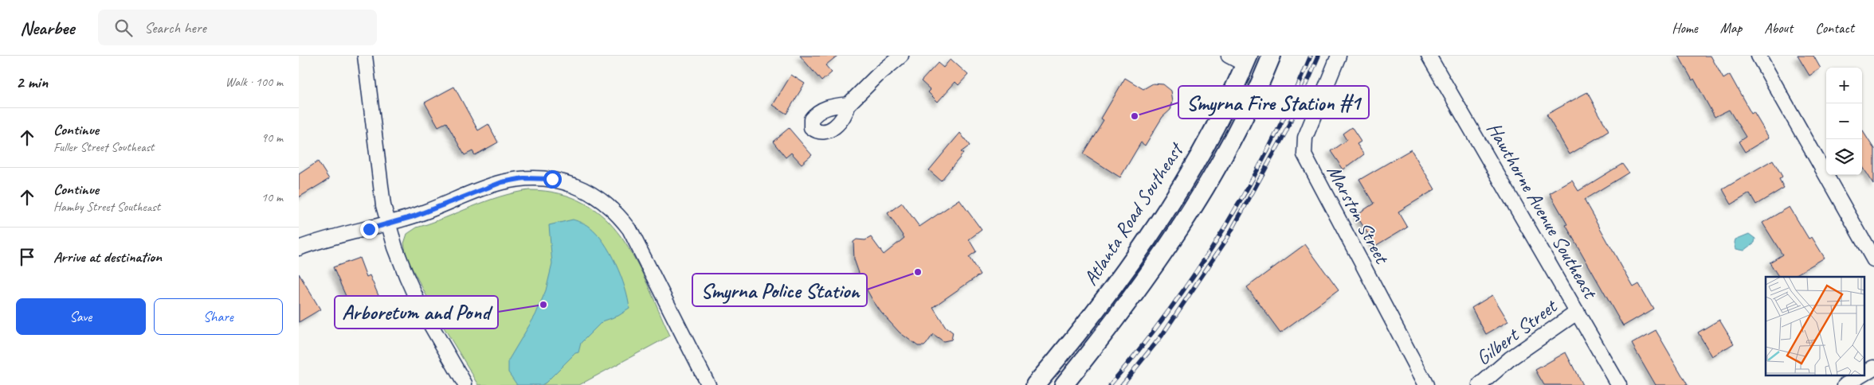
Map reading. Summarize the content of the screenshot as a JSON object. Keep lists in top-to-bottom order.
{
  "streets": {
    "main road": ["Atlanta Road Southeast"],
    "street": ["Hawthorne Avenue Southeast", "Marston Street", "Gilbert Street"]
  },
  "crossings": [
    ["Hawthorne Avenue Southeast", "Gilbert Street"]
  ],
  "places": ["Smyrna Fire Station #1", "Smyrna Police Station", "Arboretum and Pond"],
  "page": {
    "header": "Nearbee",
    "search": "Search here",
    "nav": [
      "Home",
      "Map",
      "About",
      "Contact"
    ],
    "heading": ["2 min", "Walk · 100 m"],
    "map_buttons": ["+", "−"],
    "list": [
      ["Continue", "Fuller Street Southeast", "90 m"],
      ["Continue", "Hamby Street Southeast", "10 m"],
      "Arrive at destination"
    ],
    "buttons": ["Save", "Share"]
  }
}
